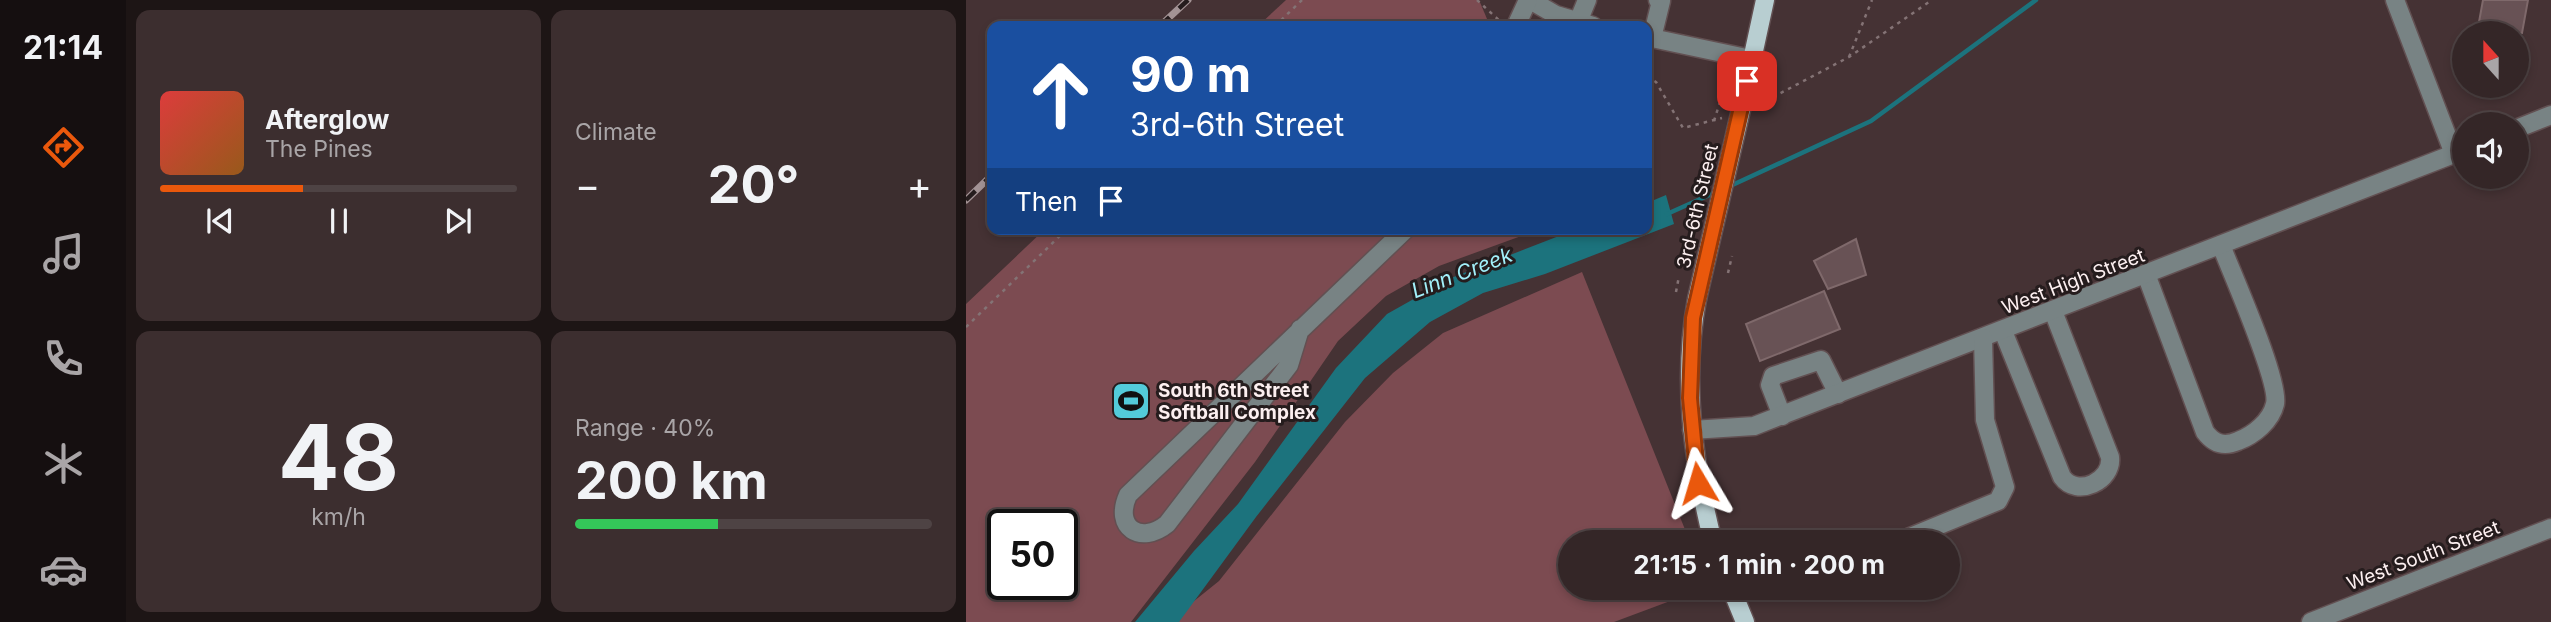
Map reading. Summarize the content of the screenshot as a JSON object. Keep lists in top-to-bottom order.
{
  "streets": {
    "main road": ["3rd-6th Street"],
    "street": ["West High Street", "West South Street"]
  },
  "crossings": [
    ["3rd-6th Street", "West High Street"]
  ],
  "water": ["Linn Creek"],
  "places": {
    "sports": ["South 6th Street Softball Complex"]
  },
  "north": "top",
  "page": {
    "tabs": "21:14",
    "tile": [
      "Climate",
      ["48", "km/h"],
      ["Range · 40%", "200 km"]
    ],
    "turn": ["90 m", "3rd-6th Street"],
    "song": ["Afterglow", "The Pines"],
    "heat": ["−", "20°", "+"],
    "then": "Then",
    "limit": "50",
    "trip": "21:15 · 1 min · 200 m"
  }
}
